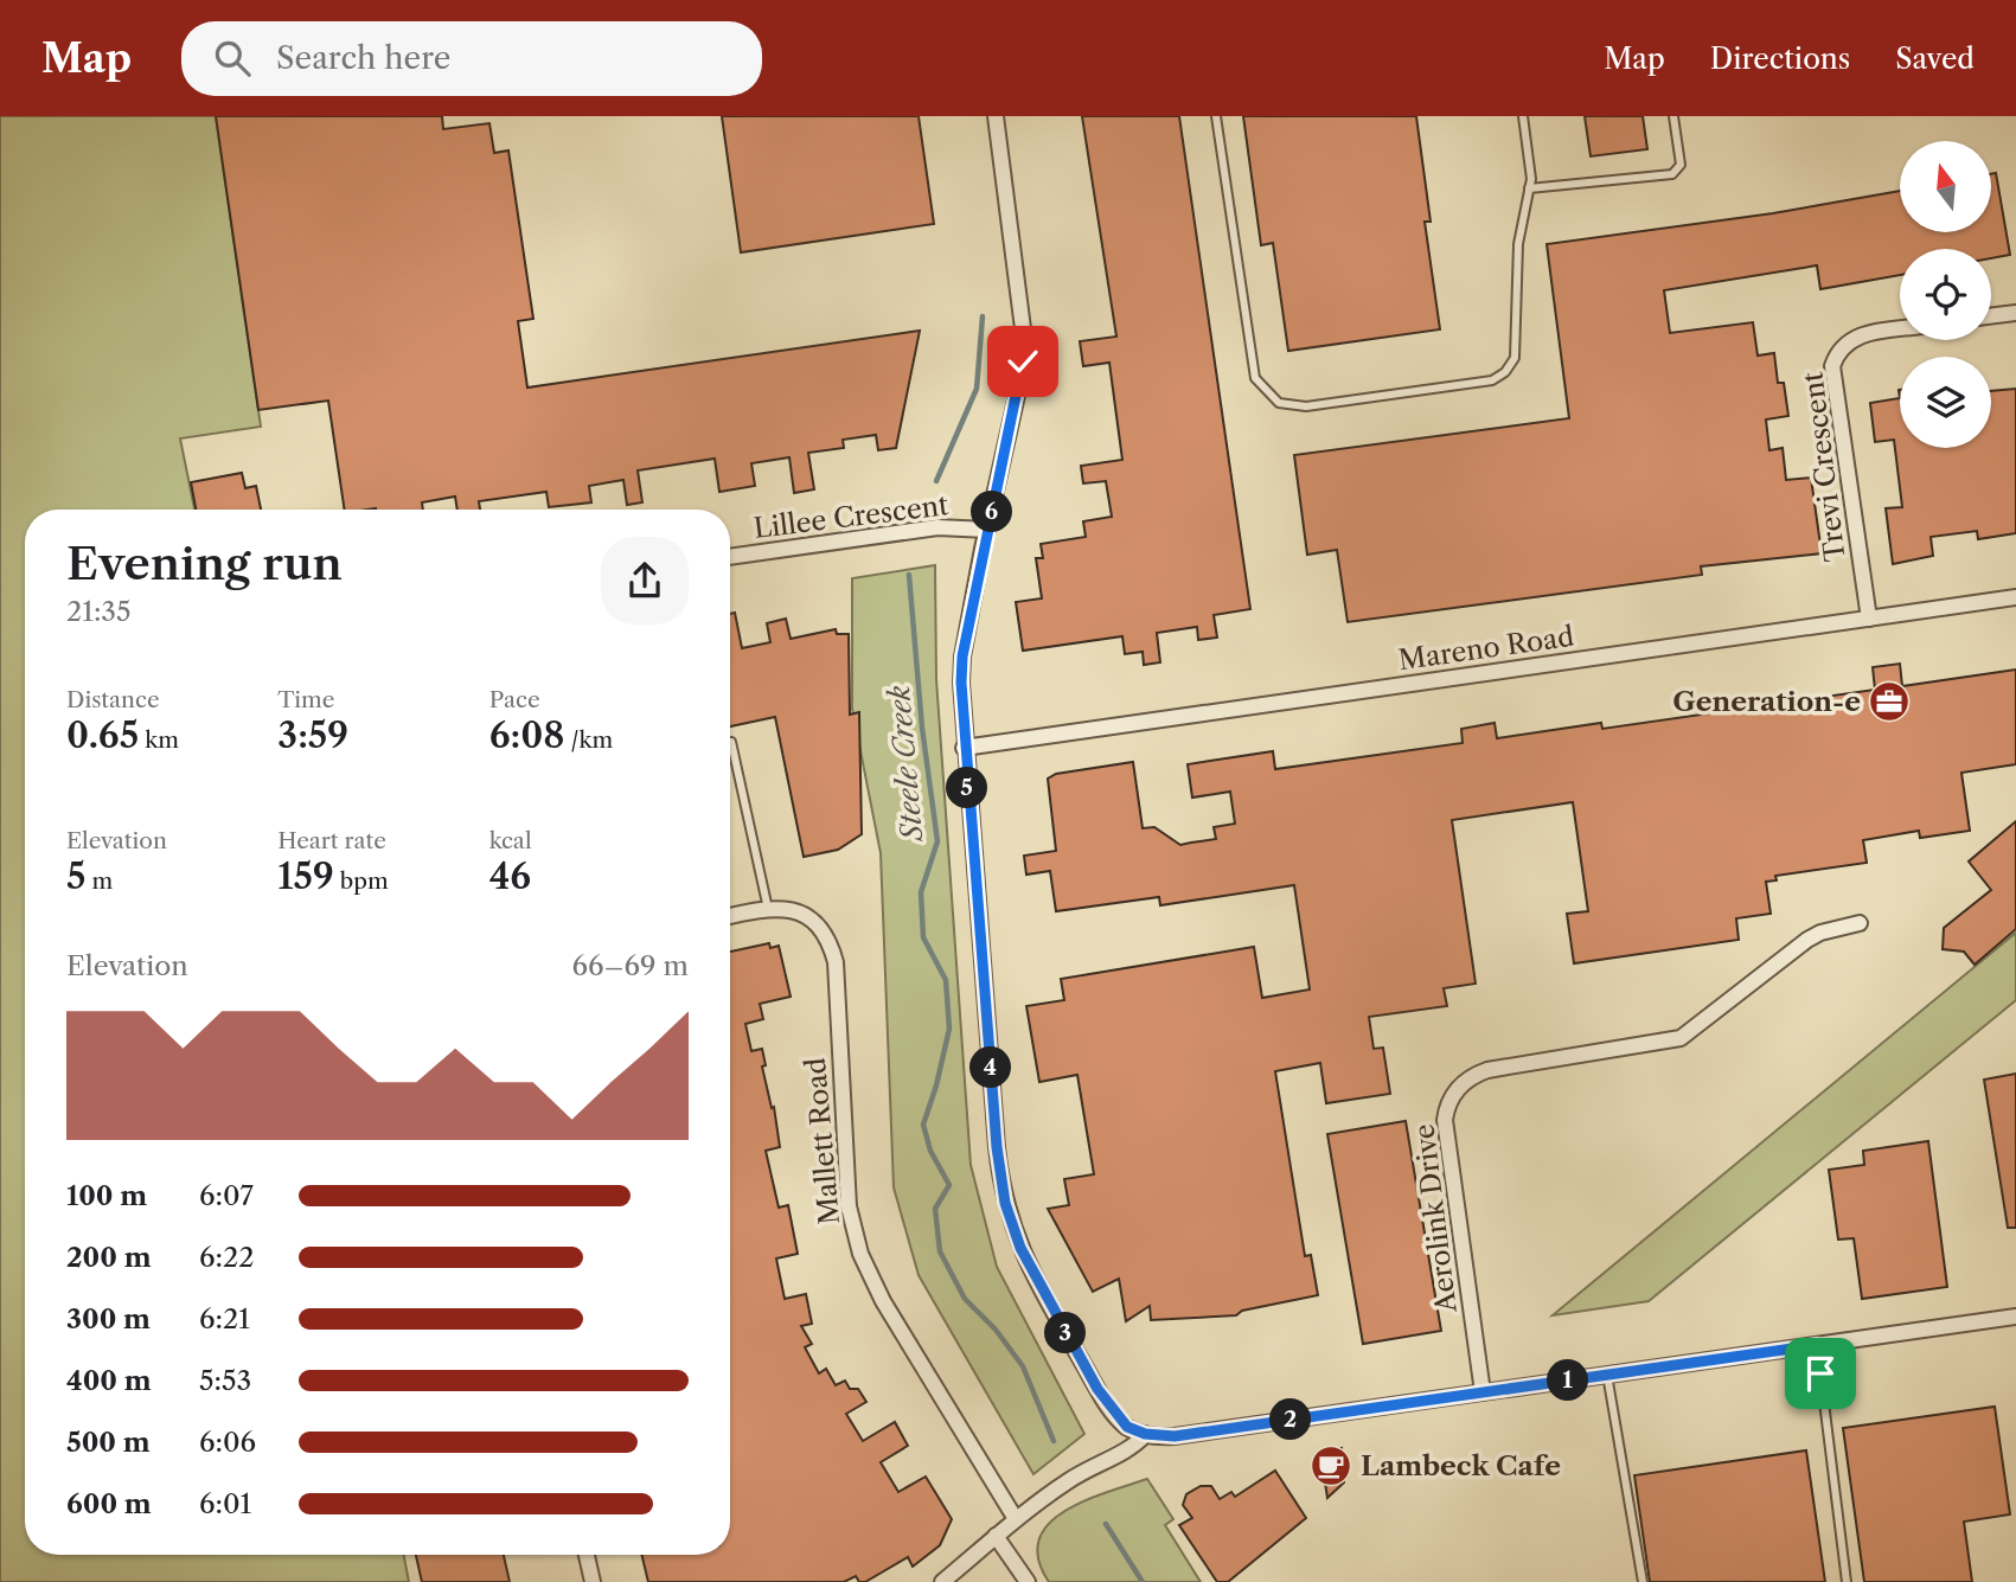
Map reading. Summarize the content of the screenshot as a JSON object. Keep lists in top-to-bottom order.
{
  "streets": {
    "street": [
      "Trevi Crescent",
      "Lillee Crescent",
      "Mareno Road",
      "Mallett Road",
      "Aerolink Drive"
    ]
  },
  "crossings": [
    ["Trevi Crescent", "Mareno Road"]
  ],
  "water": ["Steele Creek"],
  "places": {
    "office": ["Generation-e"],
    "cafe": ["Lambeck Cafe"]
  },
  "north": "top",
  "page": {
    "header": "Map",
    "search": "Search here",
    "nav": ["Map", "Directions", "Saved"],
    "pins": [
      "6",
      "5",
      "4",
      "3",
      "1",
      "2"
    ],
    "heading": ["Evening run", "21:35"],
    "stats": [
      ["Distance", "0.65 km"],
      ["Time", "3:59"],
      ["Pace", "6:08 /km"],
      ["Elevation", "5 m"],
      ["Heart rate", "159 bpm"],
      ["kcal", "46"]
    ],
    "chart": ["Elevation", "66–69 m"],
    "list": [
      {
        "name": "100 m",
        "note": "6:07"
      },
      {
        "name": "200 m",
        "note": "6:22"
      },
      {
        "name": "300 m",
        "note": "6:21"
      },
      {
        "name": "400 m",
        "note": "5:53"
      },
      {
        "name": "500 m",
        "note": "6:06"
      },
      {
        "name": "600 m",
        "note": "6:01"
      }
    ]
  }
}
